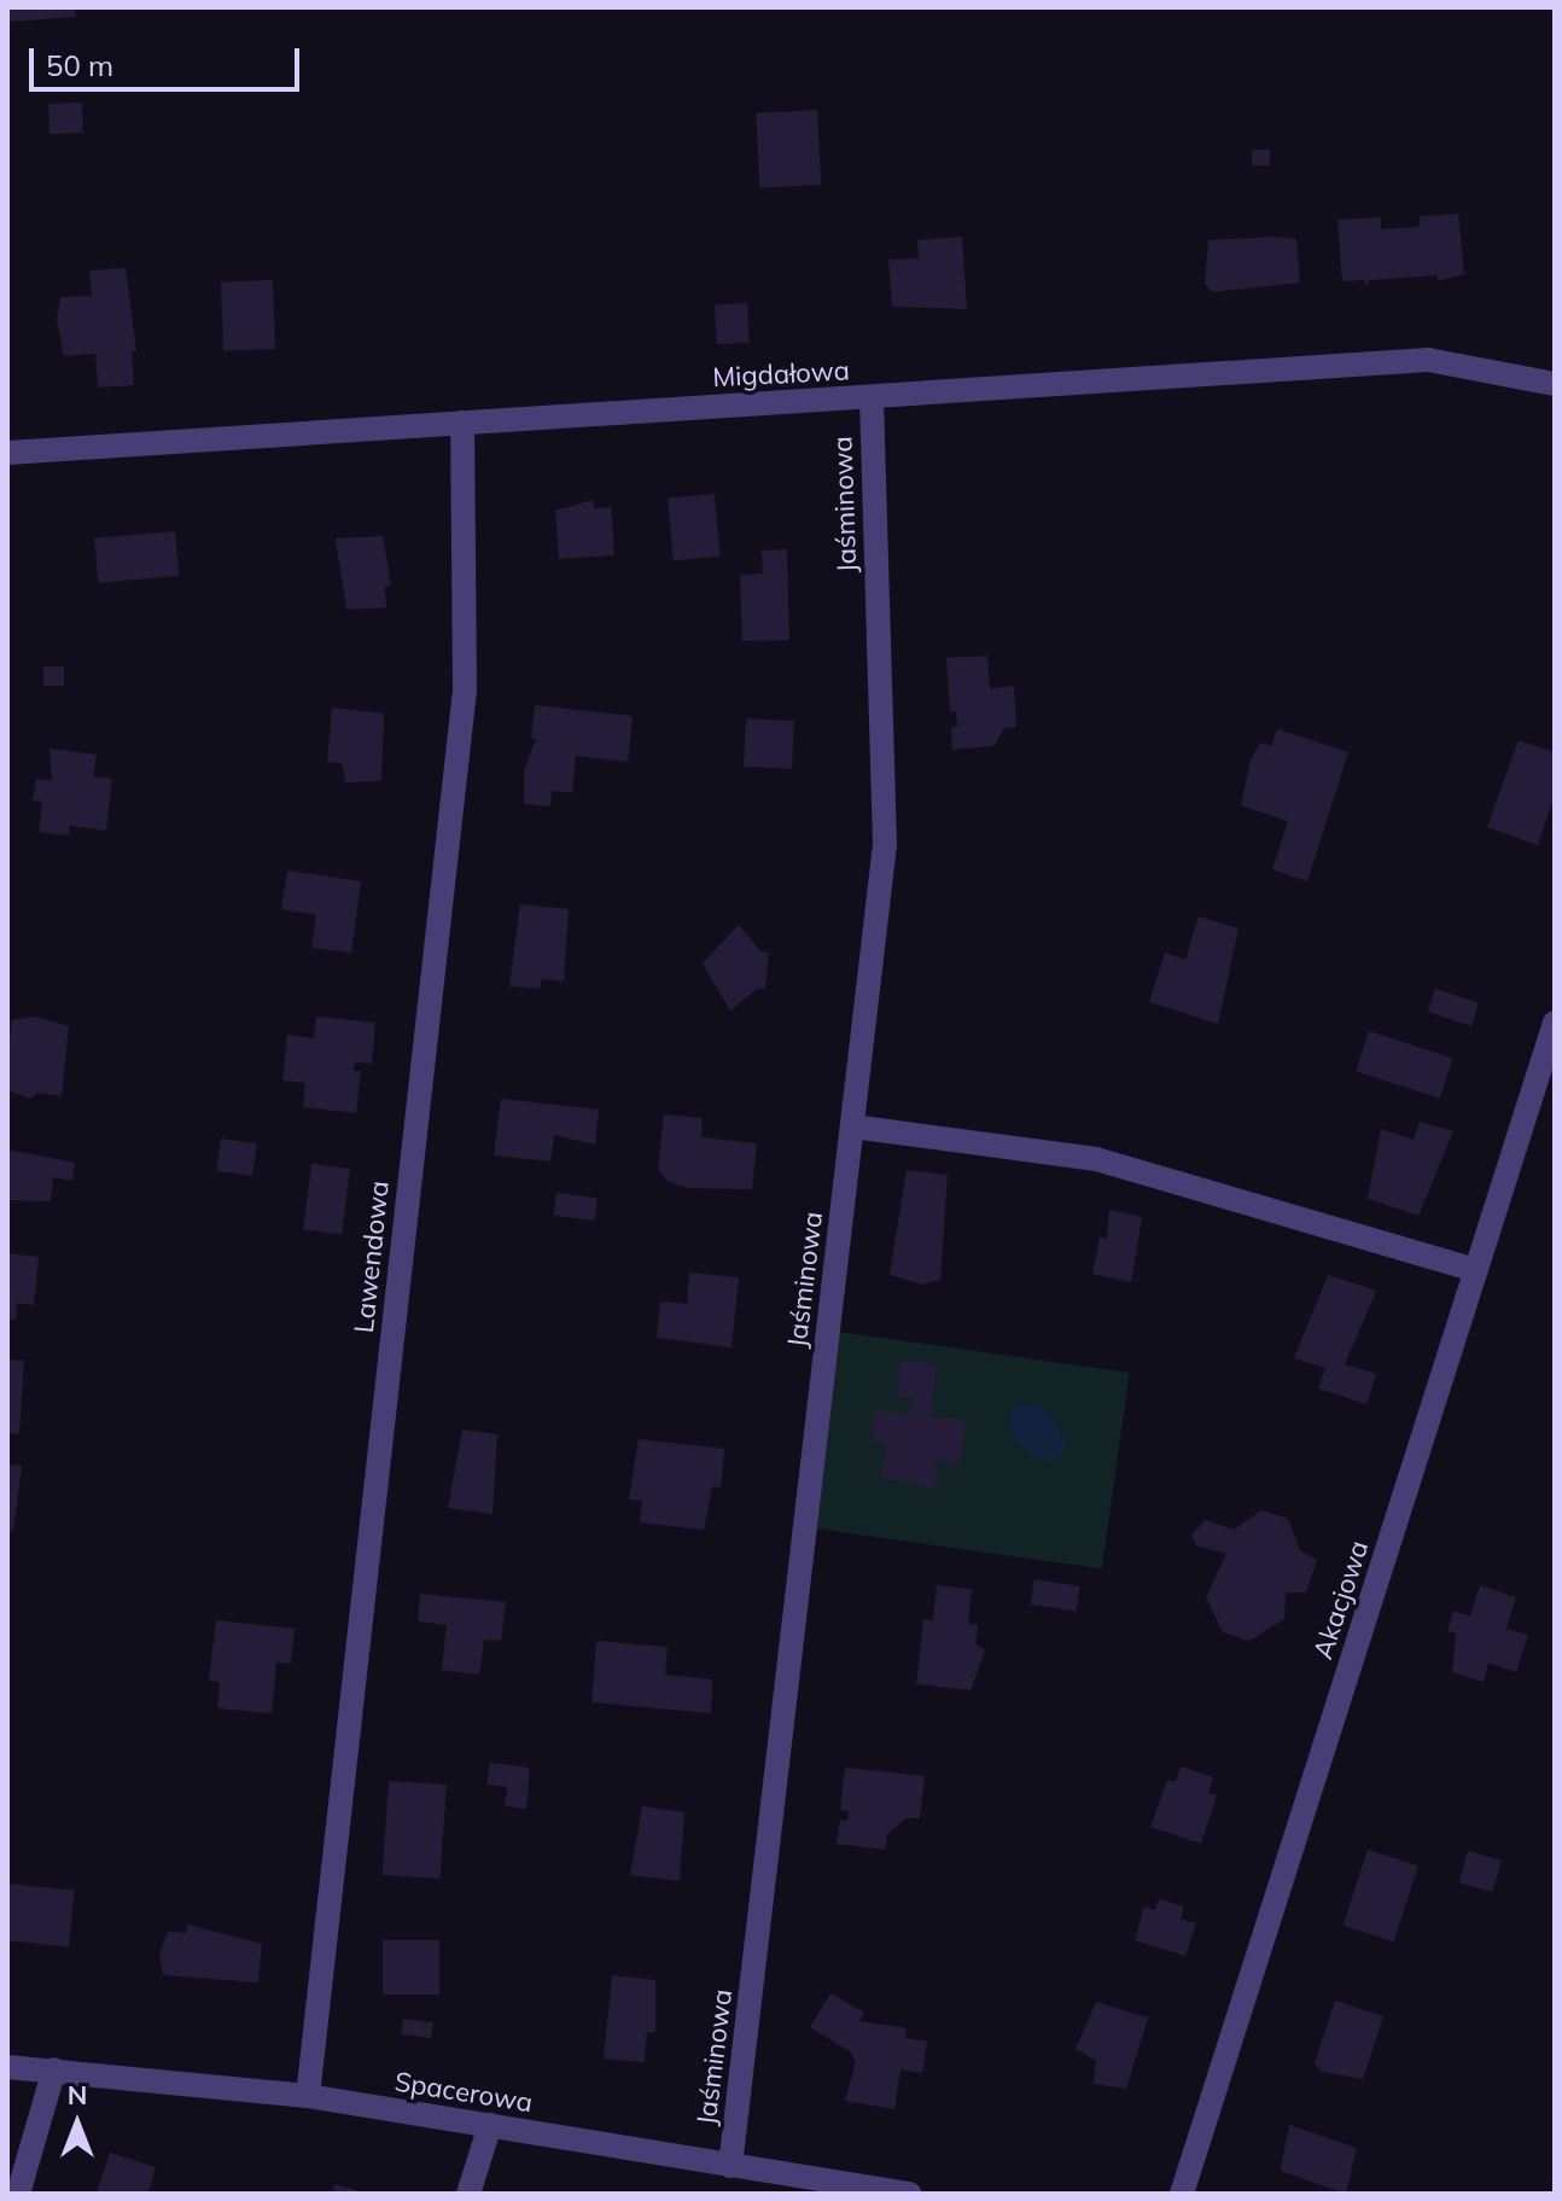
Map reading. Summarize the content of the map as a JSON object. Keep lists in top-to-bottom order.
{
  "streets": {
    "street": [
      "Migdałowa",
      "Jaśminowa",
      "Lawendowa",
      "Akacjowa",
      "Spacerowa"
    ]
  },
  "crossings": [
    ["Migdałowa", "Jaśminowa"],
    ["Migdałowa", "Lawendowa"],
    ["Jaśminowa", "Spacerowa"],
    ["Lawendowa", "Spacerowa"]
  ],
  "scale_bar": "50 m",
  "north": "top"
}
